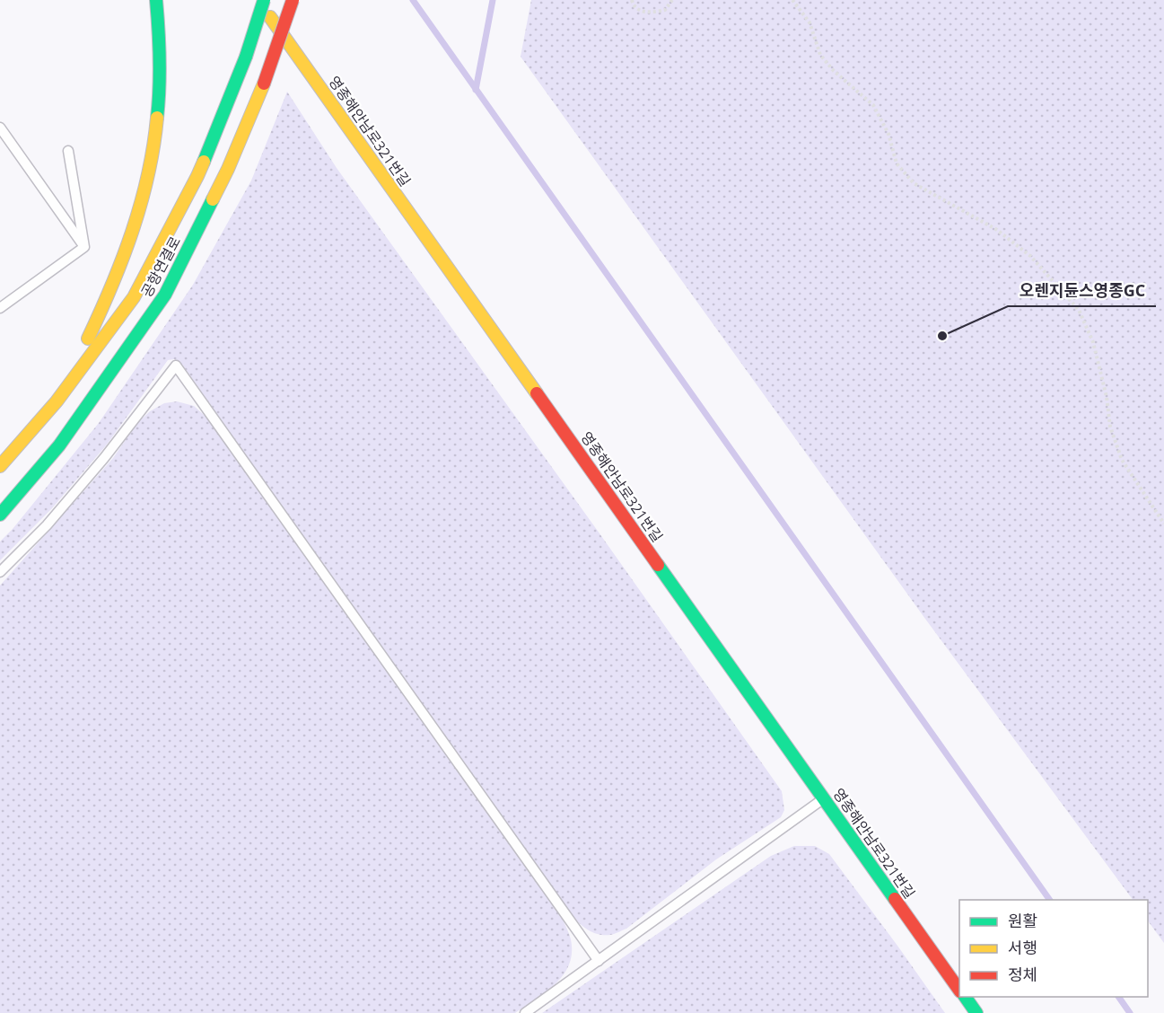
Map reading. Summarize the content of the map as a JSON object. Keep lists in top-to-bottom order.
{
  "streets": {
    "street": ["영종해안남로321번길", "공항연결로"]
  },
  "places": ["오렌지듄스영종GC"],
  "legend": ["원활", "서행", "정체"]
}
